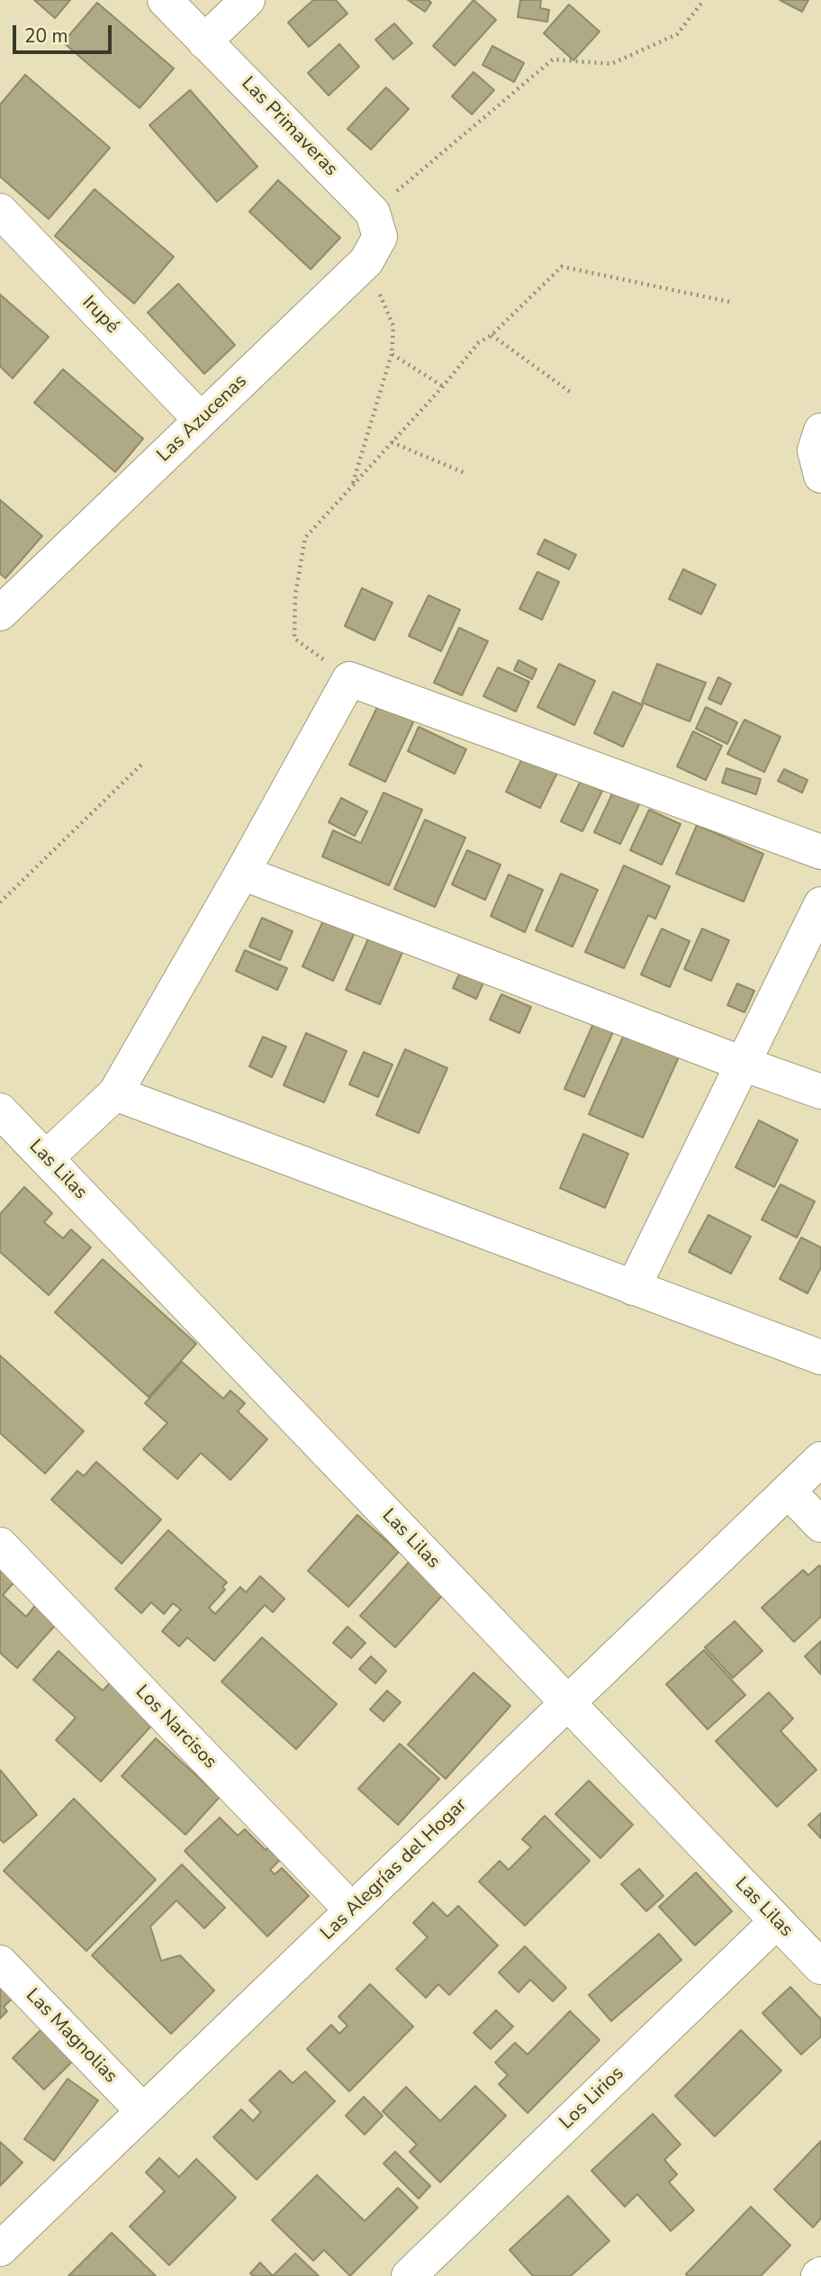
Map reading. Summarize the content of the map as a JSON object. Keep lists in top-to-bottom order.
{
  "streets": {
    "street": [
      "Las Primaveras",
      "Irupé",
      "Las Azucenas",
      "Las Lilas",
      "Los Narcisos",
      "Las Alegrías del Hogar",
      "Las Magnolias",
      "Los Lirios"
    ]
  },
  "crossings": [
    ["Las Primaveras", "Las Azucenas"],
    ["Irupé", "Las Azucenas"],
    ["Las Lilas", "Las Alegrías del Hogar"],
    ["Las Lilas", "Los Lirios"],
    ["Los Narcisos", "Las Alegrías del Hogar"],
    ["Las Alegrías del Hogar", "Las Magnolias"]
  ],
  "scale_bar": "20 m"
}
